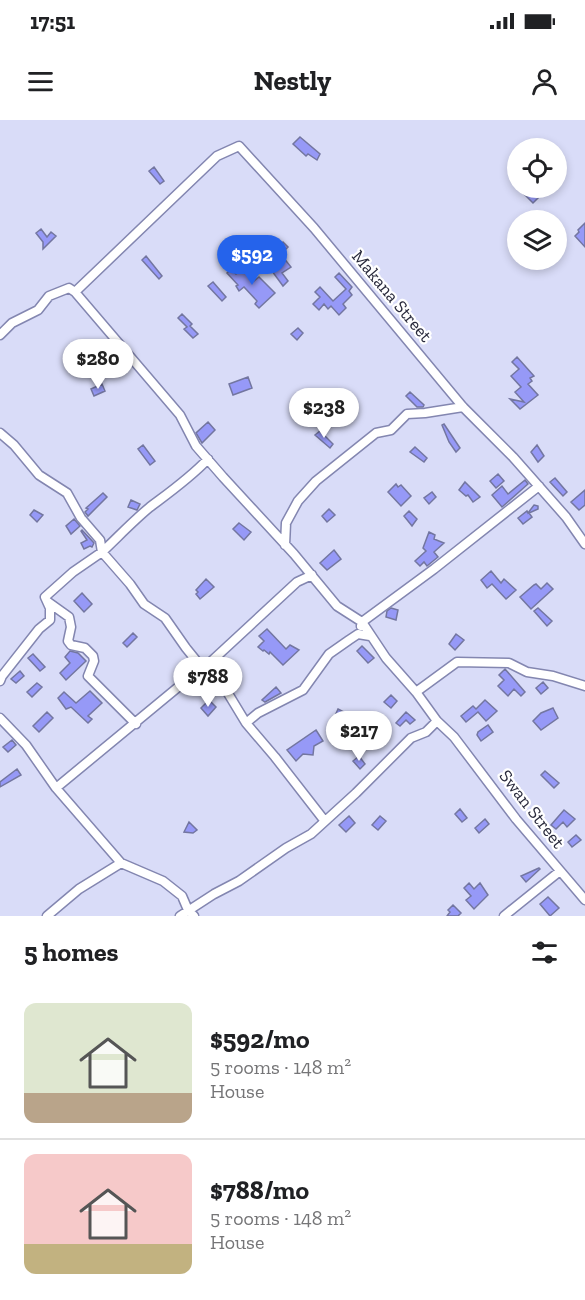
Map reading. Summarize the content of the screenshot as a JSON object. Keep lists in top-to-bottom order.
{
  "streets": {
    "street": ["Makana Street", "Swan Street"]
  },
  "page": {
    "status": "17:51",
    "header": "Nestly",
    "price": [
      "$592",
      "$280",
      "$238",
      "$788",
      "$217"
    ],
    "heading": "5 homes",
    "list": [
      {
        "name": "$592/mo",
        "note": "5 rooms · 148 m² · House"
      },
      {
        "name": "$788/mo",
        "note": "5 rooms · 148 m² · House"
      }
    ]
  }
}
